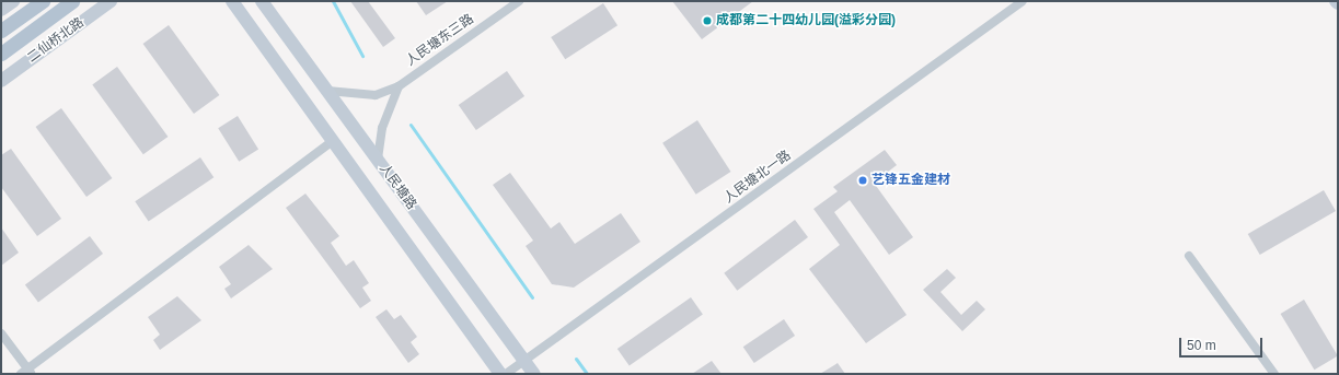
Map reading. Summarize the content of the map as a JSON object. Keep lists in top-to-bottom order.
{
  "streets": {
    "main road": ["二仙桥北路", "人民塘路"],
    "street": ["人民塘东三路", "人民塘北一路"]
  },
  "crossings": [
    ["人民塘东三路", "人民塘路"],
    ["人民塘北一路", "人民塘路"]
  ],
  "places": ["成都第二十四幼儿园(溢彩分园)", "艺锋五金建材"],
  "scale_bar": "50 m"
}
